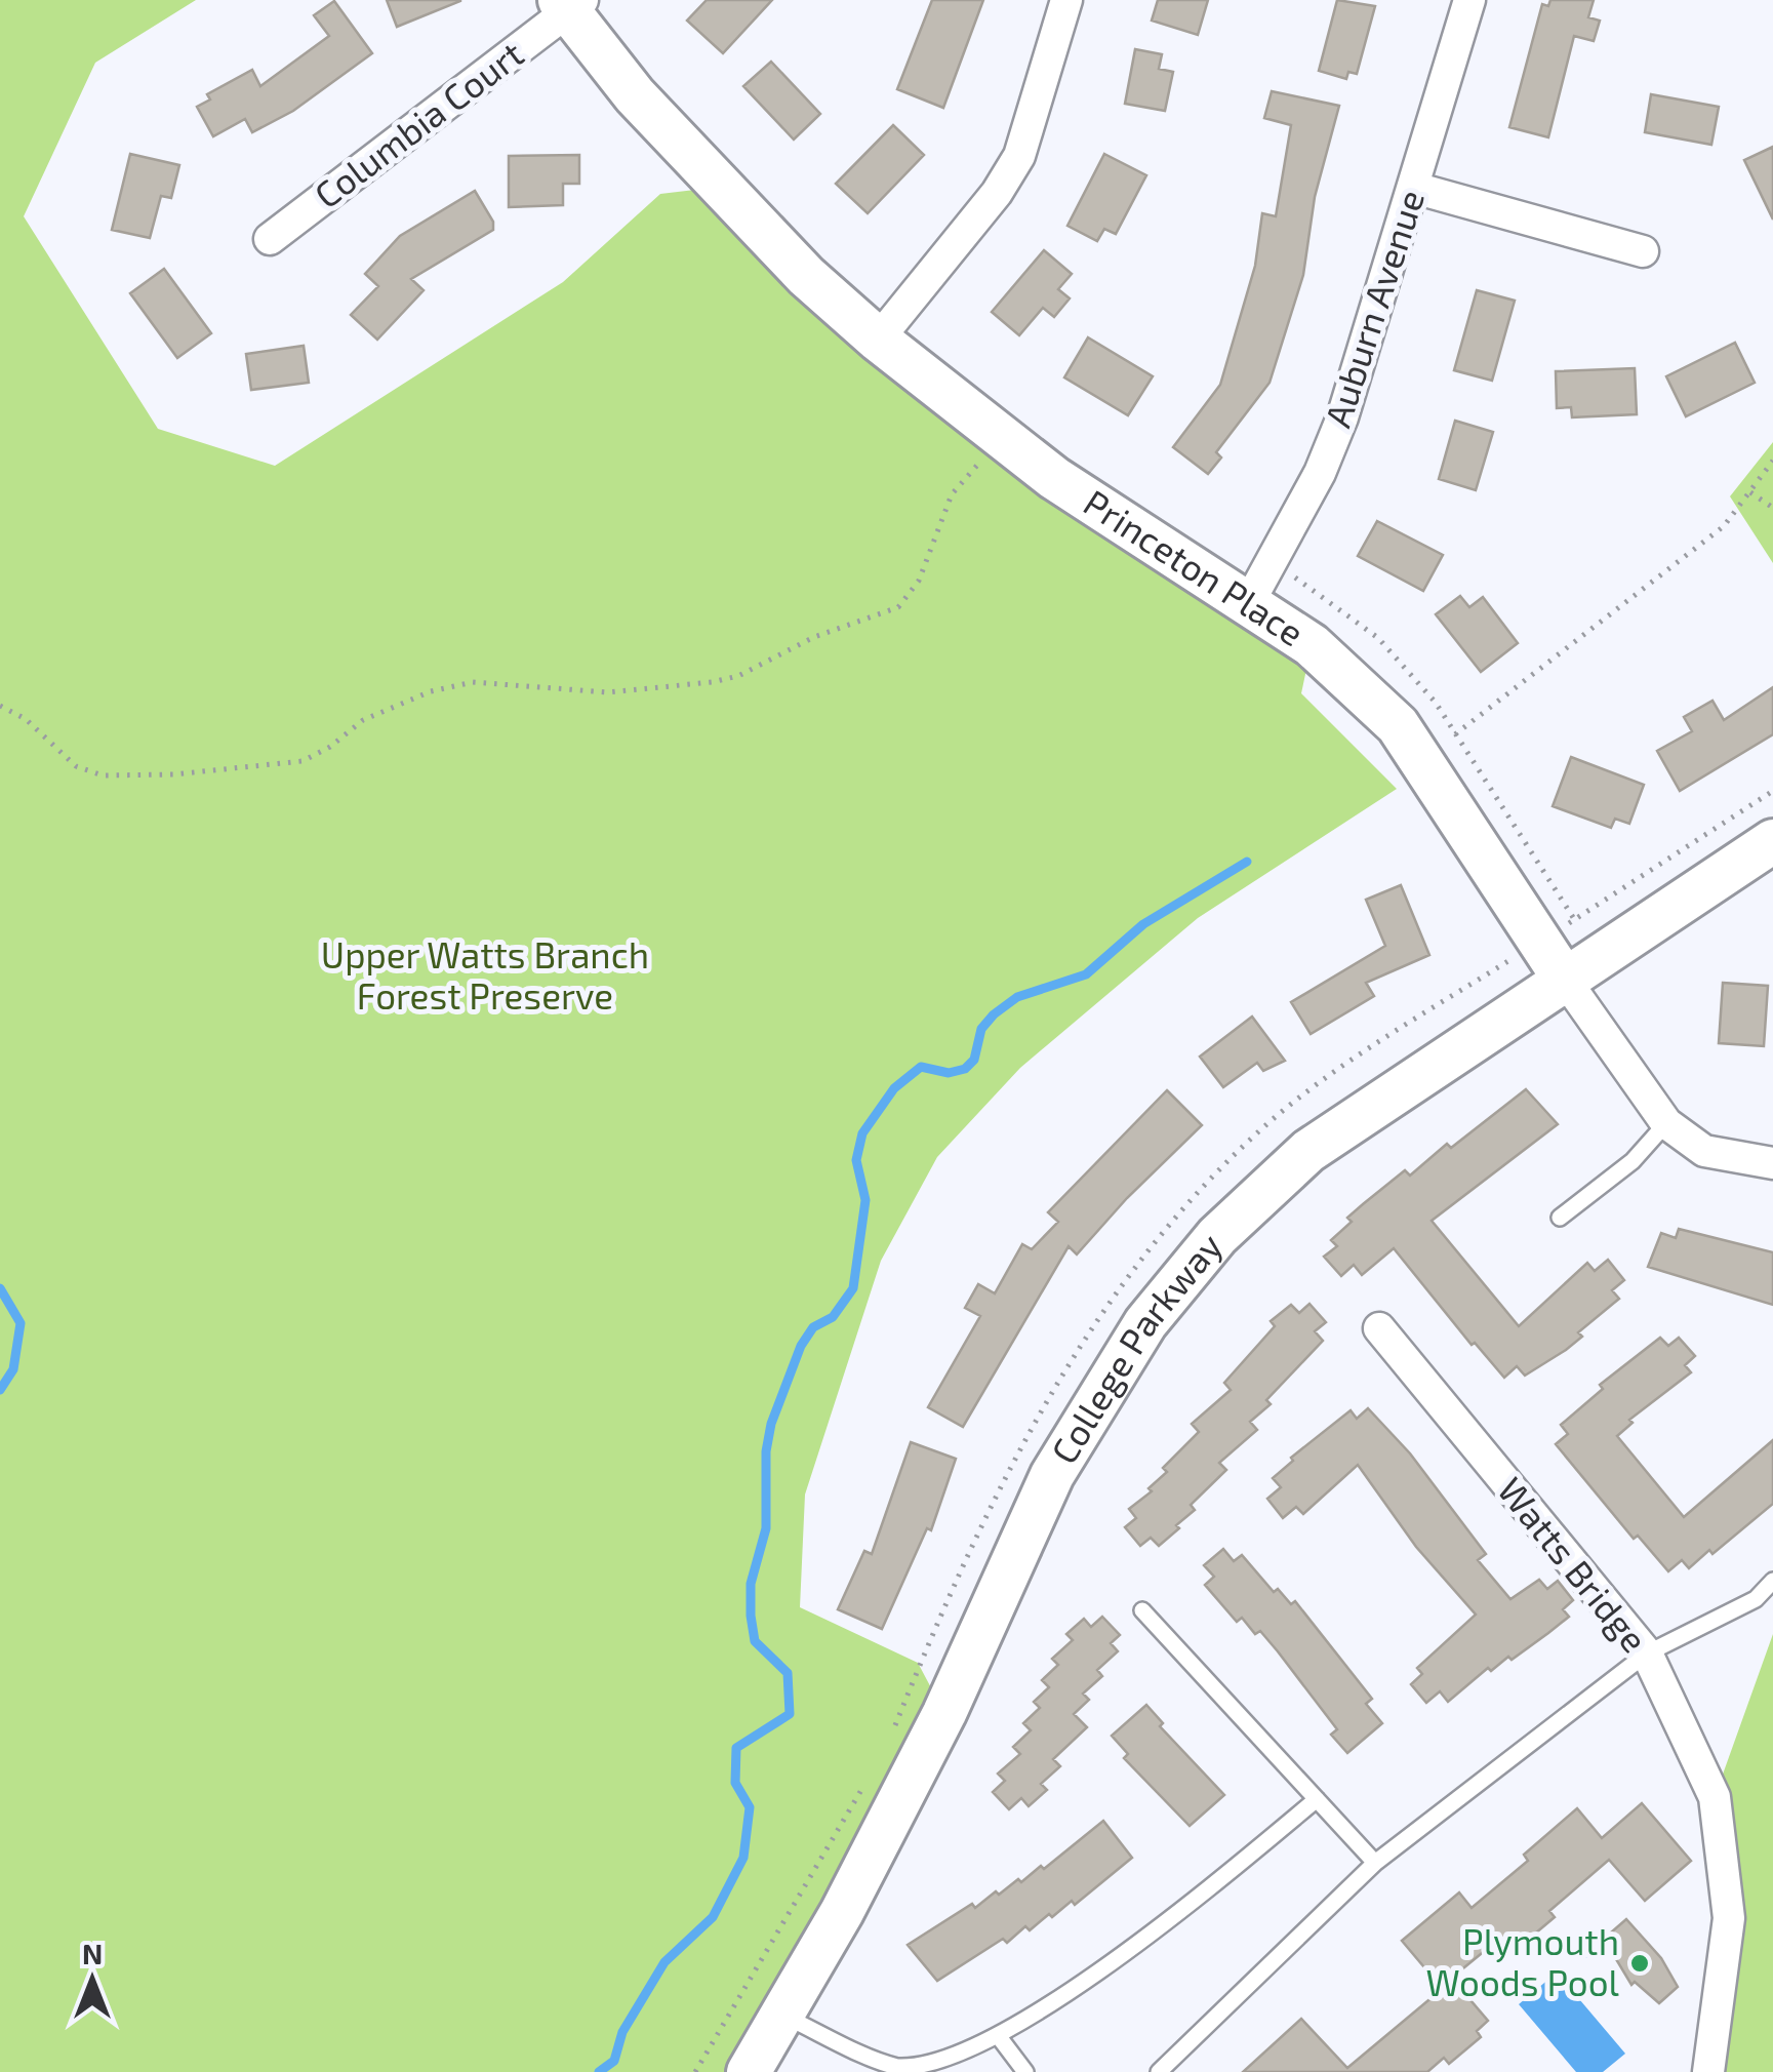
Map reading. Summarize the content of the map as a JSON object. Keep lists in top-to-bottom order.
{
  "streets": {
    "street": [
      "Columbia Court",
      "Auburn Avenue",
      "Princeton Place",
      "College Parkway",
      "Watts Bridge"
    ]
  },
  "crossings": [
    ["Columbia Court", "Princeton Place"],
    ["Auburn Avenue", "Princeton Place"],
    ["Princeton Place", "College Parkway"]
  ],
  "parks": ["Upper Watts Branch Forest Preserve"],
  "places": ["Plymouth Woods Pool"],
  "north": "top"
}
